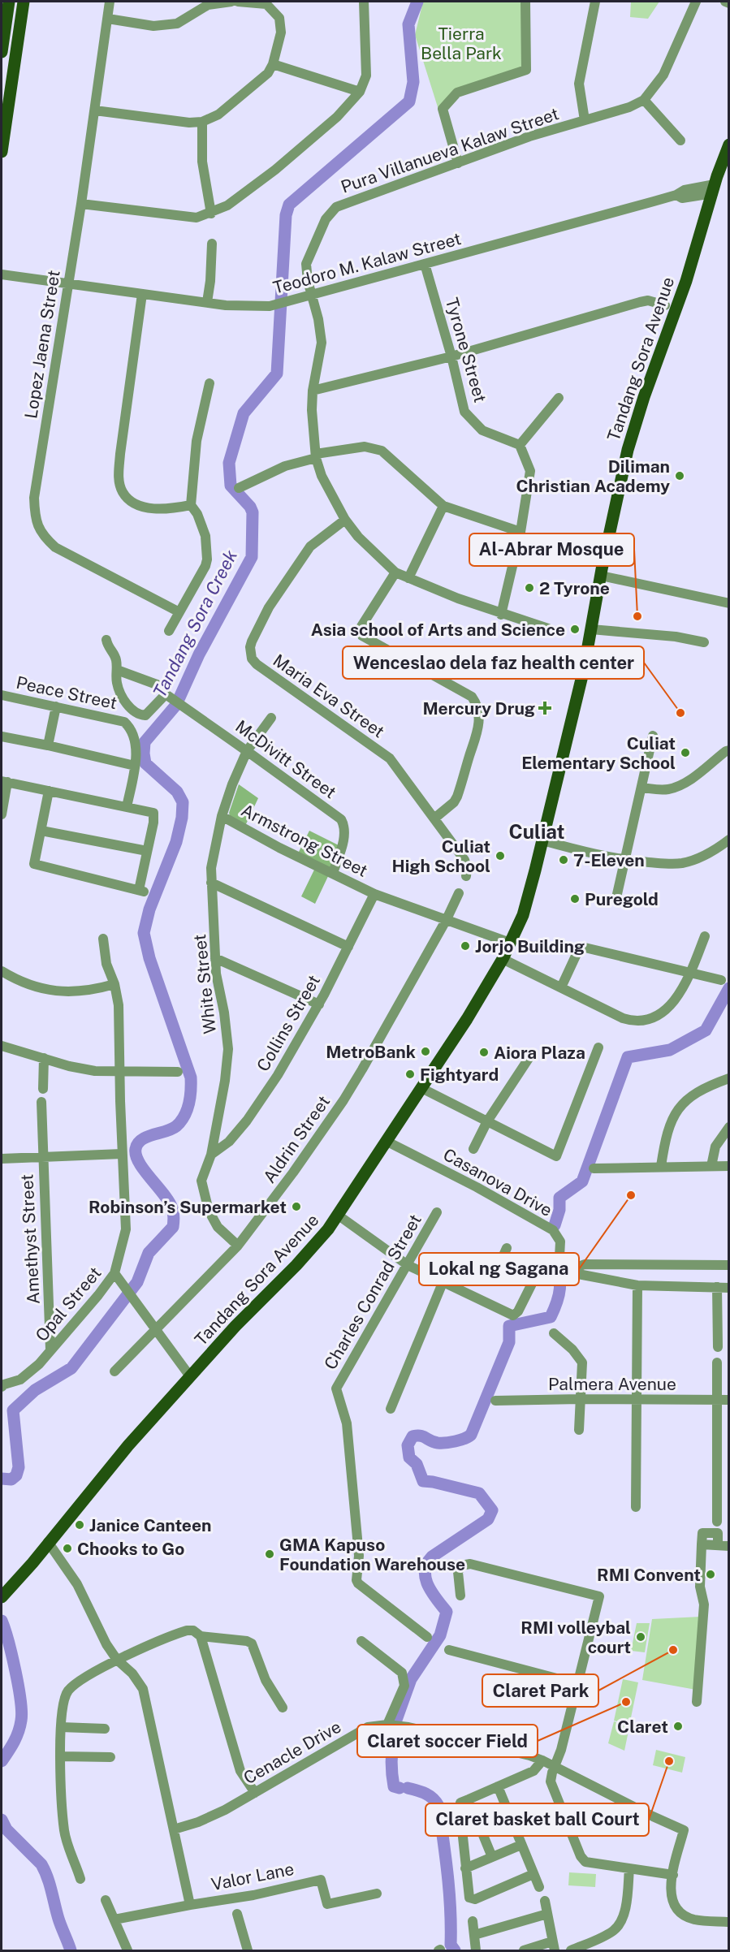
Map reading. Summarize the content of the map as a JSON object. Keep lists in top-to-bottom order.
{
  "streets": {
    "main road": ["Tandang Sora Avenue"],
    "street": [
      "Pura Villanueva Kalaw Street",
      "Teodoro M. Kalaw Street",
      "Lopez Jaena Street",
      "Tyrone Street",
      "Peace Street",
      "Maria Eva Street",
      "McDivitt Street",
      "Armstrong Street",
      "White Street",
      "Collins Street",
      "Aldrin Street",
      "Casanova Drive",
      "Amethyst Street",
      "Charles Conrad Street",
      "Opal Street",
      "Palmera Avenue",
      "Cenacle Drive",
      "Valor Lane"
    ]
  },
  "crossings": [
    ["Pura Villanueva Kalaw Street", "Teodoro M. Kalaw Street"],
    ["Pura Villanueva Kalaw Street", "Maria Eva Street"],
    ["Teodoro M. Kalaw Street", "Lopez Jaena Street"],
    ["Teodoro M. Kalaw Street", "Tyrone Street"],
    ["Teodoro M. Kalaw Street", "Tandang Sora Avenue"],
    ["Tandang Sora Avenue", "Armstrong Street"],
    ["Tandang Sora Avenue", "Casanova Drive"],
    ["McDivitt Street", "Armstrong Street"],
    ["McDivitt Street", "White Street"],
    ["Armstrong Street", "White Street"],
    ["Armstrong Street", "Collins Street"],
    ["Armstrong Street", "Aldrin Street"],
    ["White Street", "Collins Street"],
    ["White Street", "Aldrin Street"],
    ["Amethyst Street", "Opal Street"]
  ],
  "districts": ["Culiat"],
  "water": ["Tandang Sora Creek"],
  "parks": ["Tierra Bella Park"],
  "places": {
    "other": [
      "Diliman Christian Academy",
      "2 Tyrone",
      "Al-Abrar Mosque",
      "Asia school of Arts and Science",
      "Wenceslao dela faz health center",
      "Culiat Elementary School",
      "Culiat High School",
      "7-Eleven",
      "Puregold",
      "Jorjo Building",
      "MetroBank",
      "Aiora Plaza",
      "Fightyard",
      "Lokal ng Sagana",
      "Robinson’s Supermarket",
      "Janice Canteen",
      "Chooks to Go",
      "GMA Kapuso Foundation Warehouse",
      "RMI Convent",
      "RMI volleybal court",
      "Claret Park",
      "Claret soccer Field",
      "Claret",
      "Claret basket ball Court"
    ],
    "health": ["Mercury Drug"]
  }
}
